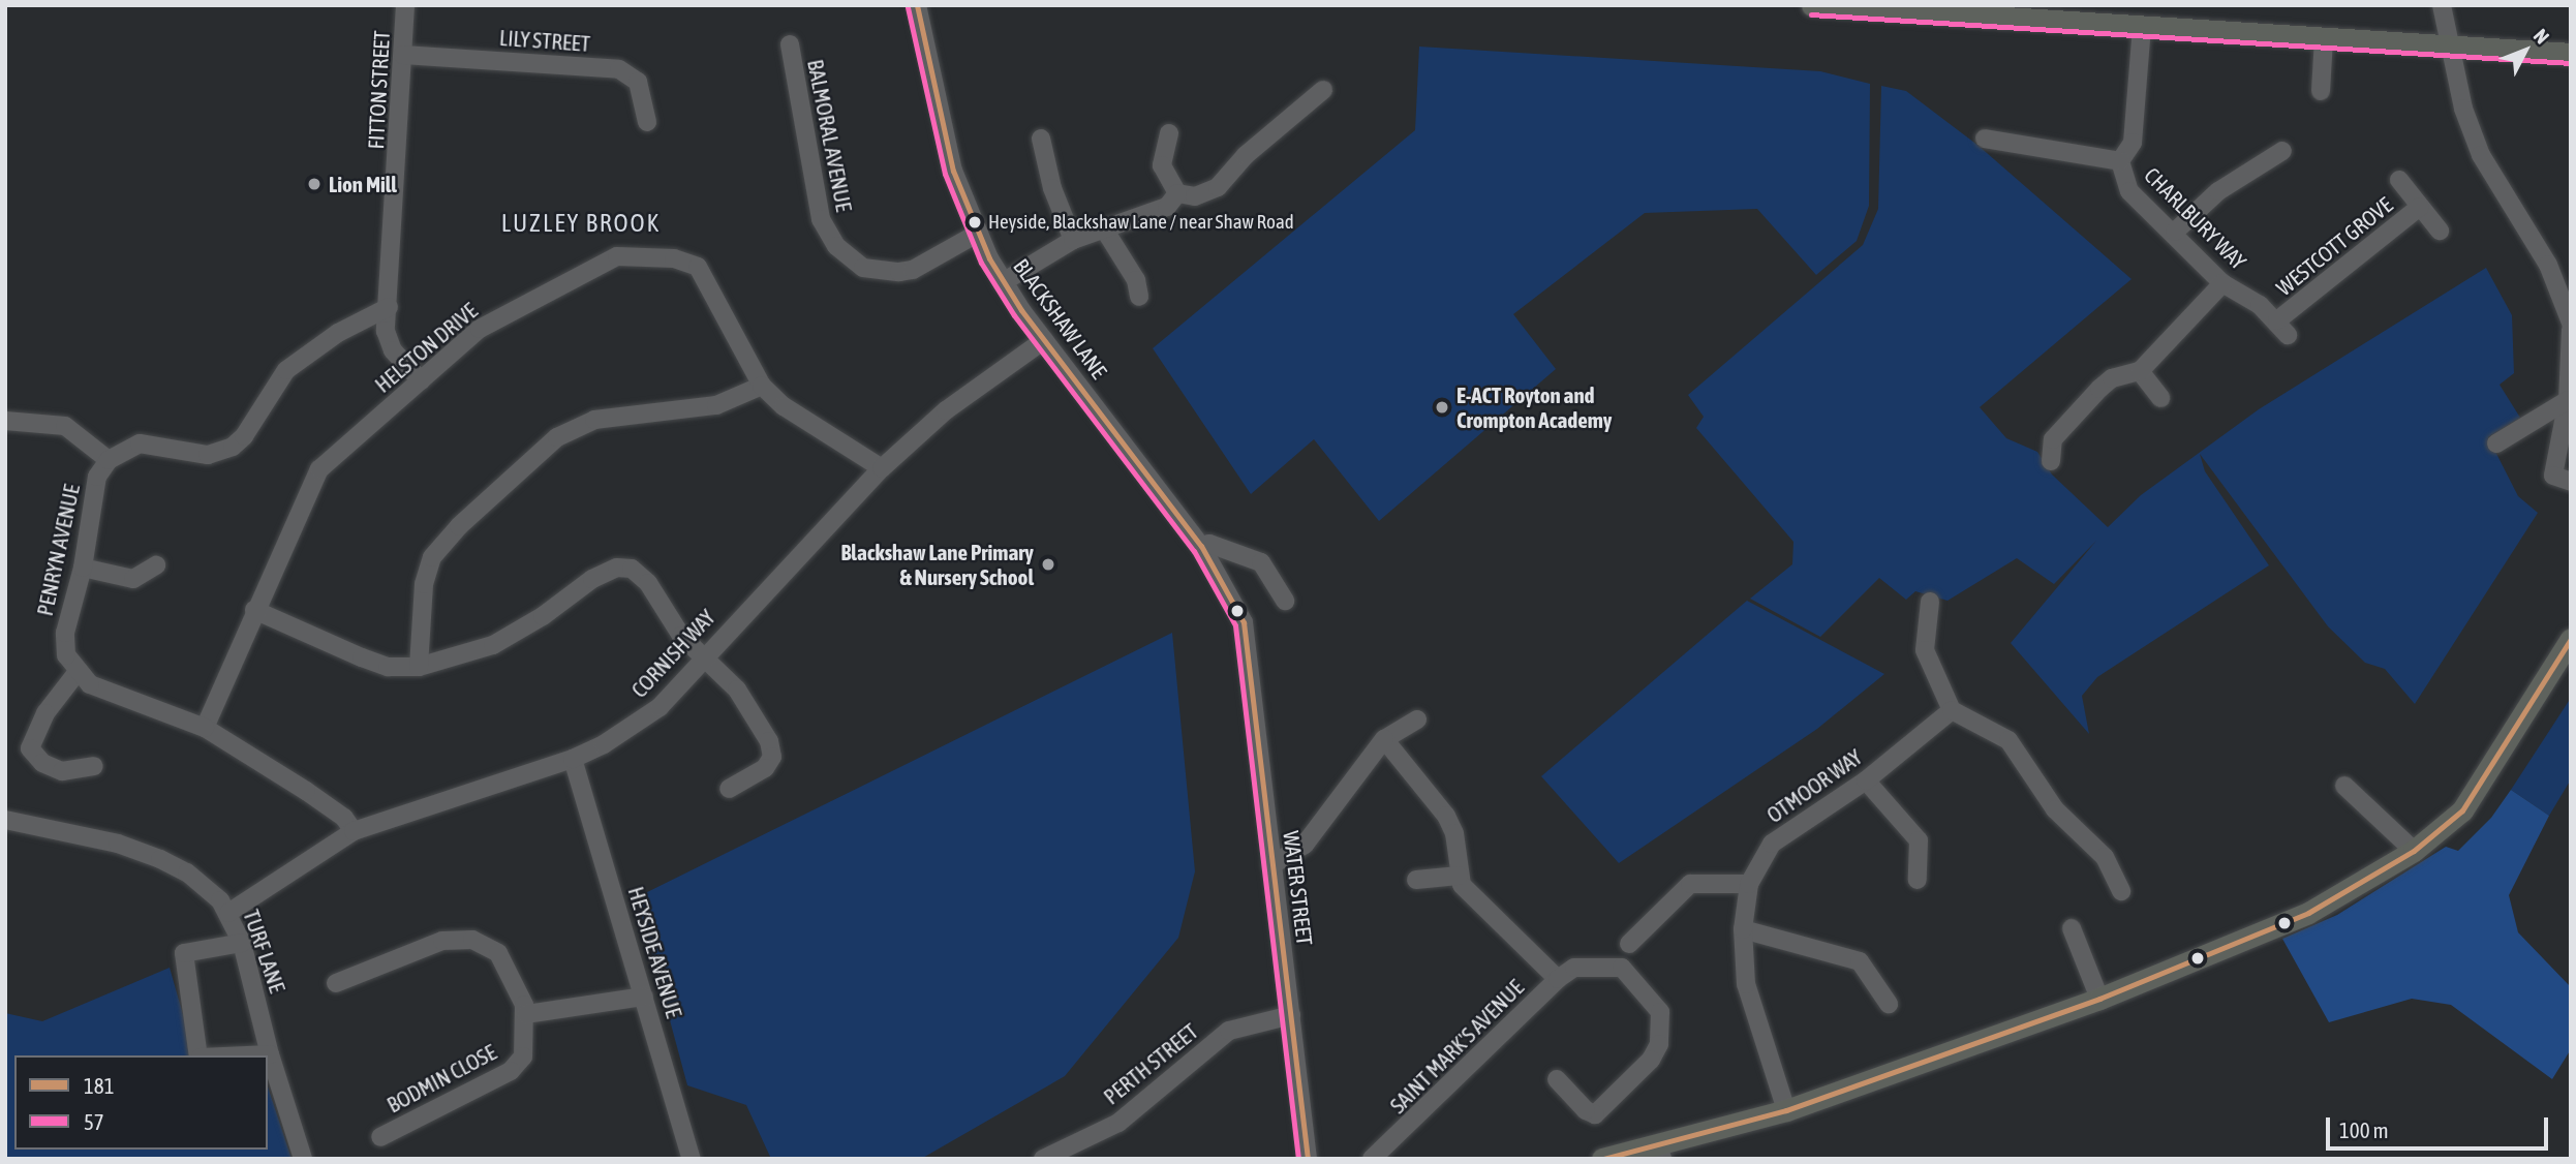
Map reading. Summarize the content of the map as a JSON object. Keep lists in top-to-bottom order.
{
  "streets": {
    "street": [
      "LILY STREET",
      "FITTON STREET",
      "BALMORAL AVENUE",
      "CHARLBURY WAY",
      "WESTCOTT GROVE",
      "BLACKSHAW LANE",
      "HELSTON DRIVE",
      "PENRYN AVENUE",
      "CORNISH WAY",
      "OTMOOR WAY",
      "WATER STREET",
      "TURF LANE",
      "HEYSIDE AVENUE",
      "SAINT MARK'S AVENUE",
      "PERTH STREET",
      "BODMIN CLOSE"
    ]
  },
  "crossings": [
    ["LILY STREET", "FITTON STREET"],
    ["FITTON STREET", "HELSTON DRIVE"],
    ["BALMORAL AVENUE", "BLACKSHAW LANE"],
    ["CHARLBURY WAY", "WESTCOTT GROVE"],
    ["BLACKSHAW LANE", "CORNISH WAY"],
    ["BLACKSHAW LANE", "WATER STREET"],
    ["HELSTON DRIVE", "CORNISH WAY"],
    ["CORNISH WAY", "TURF LANE"],
    ["CORNISH WAY", "HEYSIDE AVENUE"],
    ["WATER STREET", "PERTH STREET"]
  ],
  "districts": ["LUZLEY BROOK"],
  "places": [
    "Lion Mill",
    "Heyside, Blackshaw Lane / near Shaw Road",
    "E-ACT Royton and Crompton Academy",
    "Blackshaw Lane Primary & Nursery School"
  ],
  "lines": ["transit line 181", "transit line 57"],
  "legend": ["181", "57"],
  "scale_bar": "100 m",
  "north": "top right"
}
